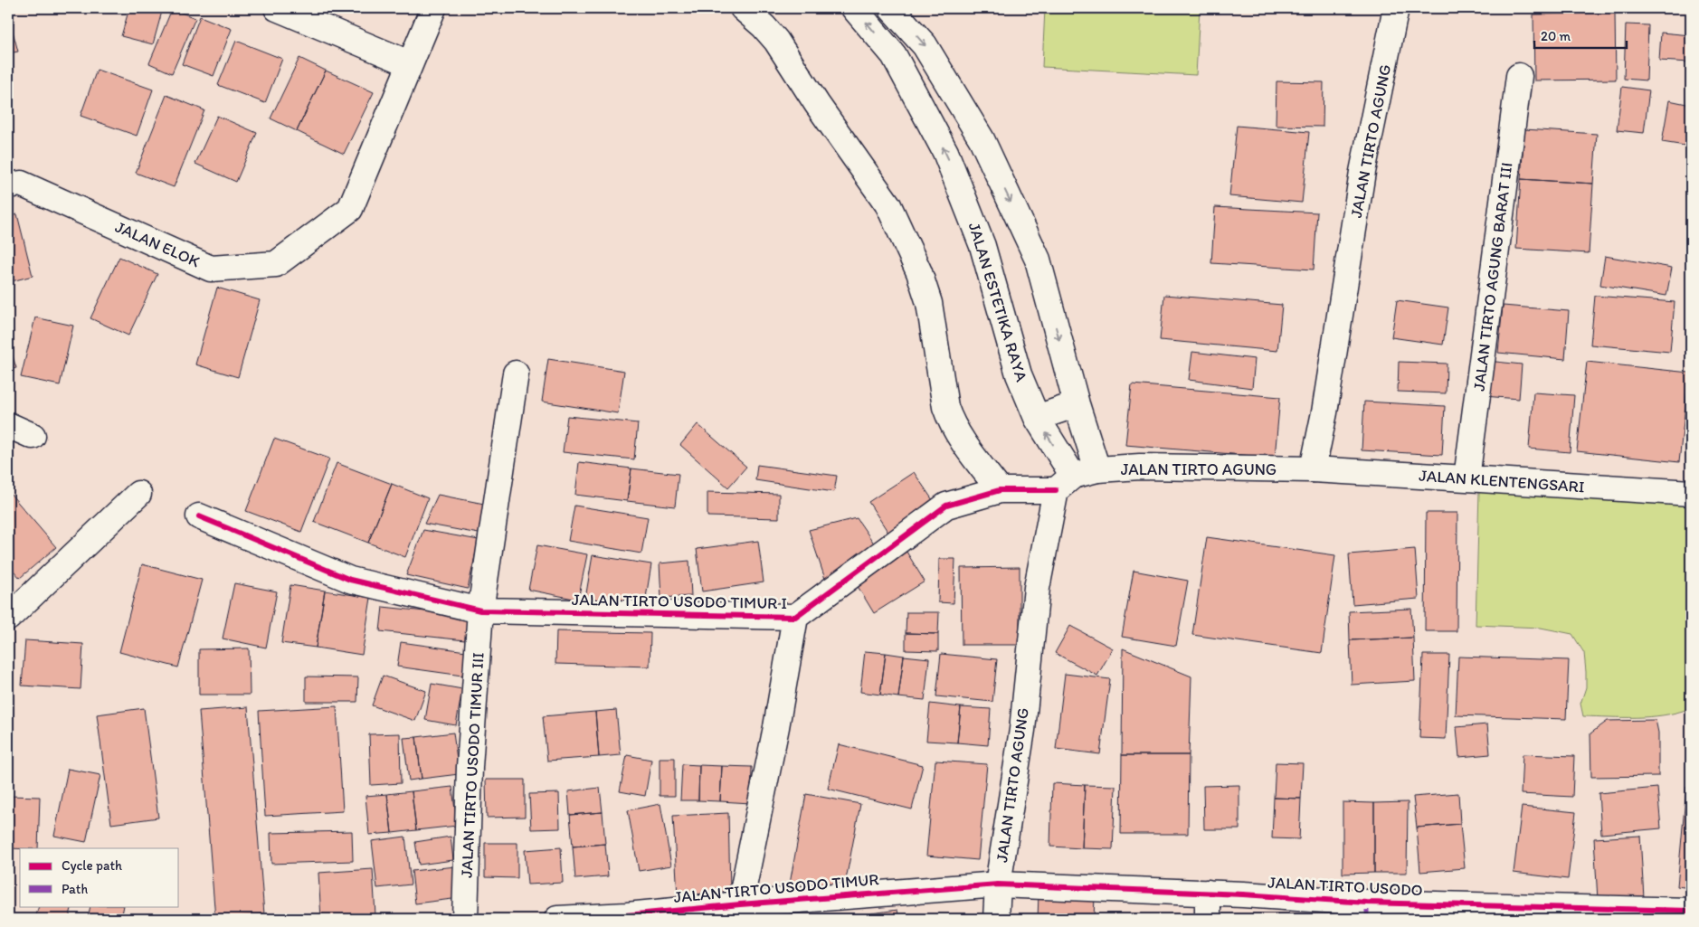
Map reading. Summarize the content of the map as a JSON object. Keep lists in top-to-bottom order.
{
  "streets": {
    "street": [
      "JALAN TIRTO AGUNG",
      "JALAN ELOK",
      "JALAN TIRTO AGUNG BARAT III",
      "JALAN ESTETIKA RAYA",
      "JALAN KLENTENGSARI",
      "JALAN TIRTO USODO TIMUR I",
      "JALAN TIRTO USODO TIMUR III",
      "JALAN TIRTO USODO",
      "JALAN TIRTO USODO TIMUR"
    ]
  },
  "crossings": [
    ["JALAN TIRTO AGUNG", "JALAN ESTETIKA RAYA"],
    ["JALAN TIRTO AGUNG", "JALAN KLENTENGSARI"],
    ["JALAN TIRTO AGUNG", "JALAN TIRTO USODO TIMUR I"],
    ["JALAN TIRTO AGUNG", "JALAN TIRTO USODO"],
    ["JALAN TIRTO AGUNG", "JALAN TIRTO USODO TIMUR"],
    ["JALAN TIRTO AGUNG BARAT III", "JALAN KLENTENGSARI"],
    ["JALAN ESTETIKA RAYA", "JALAN TIRTO USODO TIMUR I"],
    ["JALAN TIRTO USODO TIMUR I", "JALAN TIRTO USODO TIMUR III"],
    ["JALAN TIRTO USODO TIMUR I", "JALAN TIRTO USODO TIMUR"],
    ["JALAN TIRTO USODO", "JALAN TIRTO USODO TIMUR"]
  ],
  "legend": ["Cycle path", "Path"],
  "scale_bar": "20 m"
}
